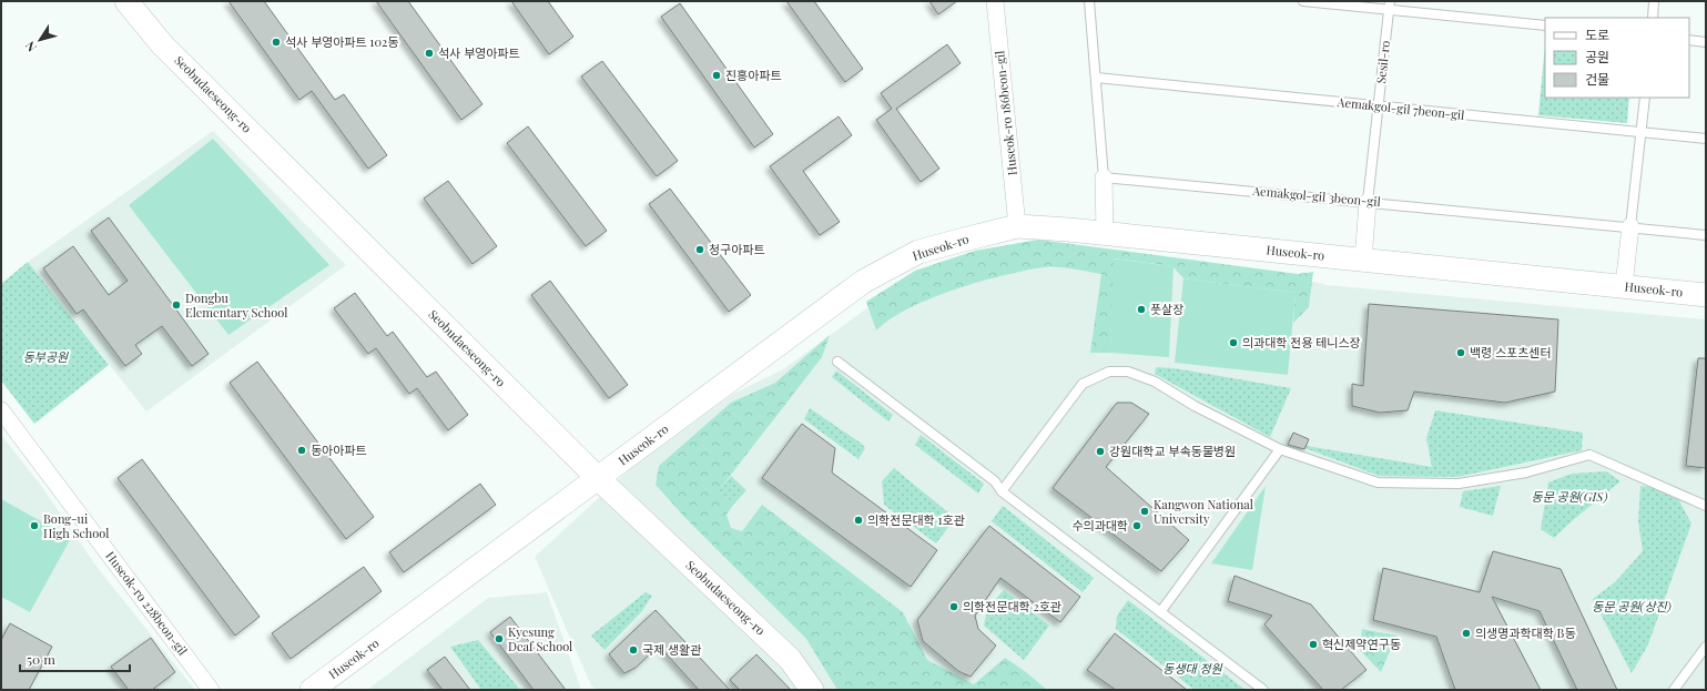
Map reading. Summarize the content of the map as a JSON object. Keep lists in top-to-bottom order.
{
  "streets": {
    "street": [
      "Seobudaeseong-ro",
      "Huseok-ro 186beon-gil",
      "Huseok-ro",
      "Huseok-ro 228beon-gil"
    ],
    "lane": ["Sesil-ro", "Aemakgol-gil 7beon-gil", "Aemakgol-gil 3beon-gil"]
  },
  "crossings": [
    ["Sesil-ro", "Aemakgol-gil 7beon-gil"],
    ["Sesil-ro", "Aemakgol-gil 3beon-gil"],
    ["Seobudaeseong-ro", "Huseok-ro"],
    ["Huseok-ro 186beon-gil", "Huseok-ro"]
  ],
  "parks": [
    "동부공원",
    "동문 공원(GIS)",
    "동문 공원(상진)",
    "동생대 정원"
  ],
  "places": [
    "석사 부영아파트 102동",
    "석사 부영아파트",
    "진흥아파트",
    "청구아파트",
    "Dongbu Elementary School",
    "풋살장",
    "의과대학 전용 테니스장",
    "백령 스포츠센터",
    "동아아파트",
    "강원대학교 부속동물병원",
    "Kangwon National University",
    "의학전문대학 1호관",
    "Bong-ui High School",
    "수의과대학",
    "의학전문대학 2호관",
    "의생명과학대학 B동",
    "Kyesung Deaf School",
    "혁신제약연구동",
    "국제 생활관"
  ],
  "legend": ["도로", "공원", "건물"],
  "scale_bar": "50 m",
  "north": "bottom left"
}
